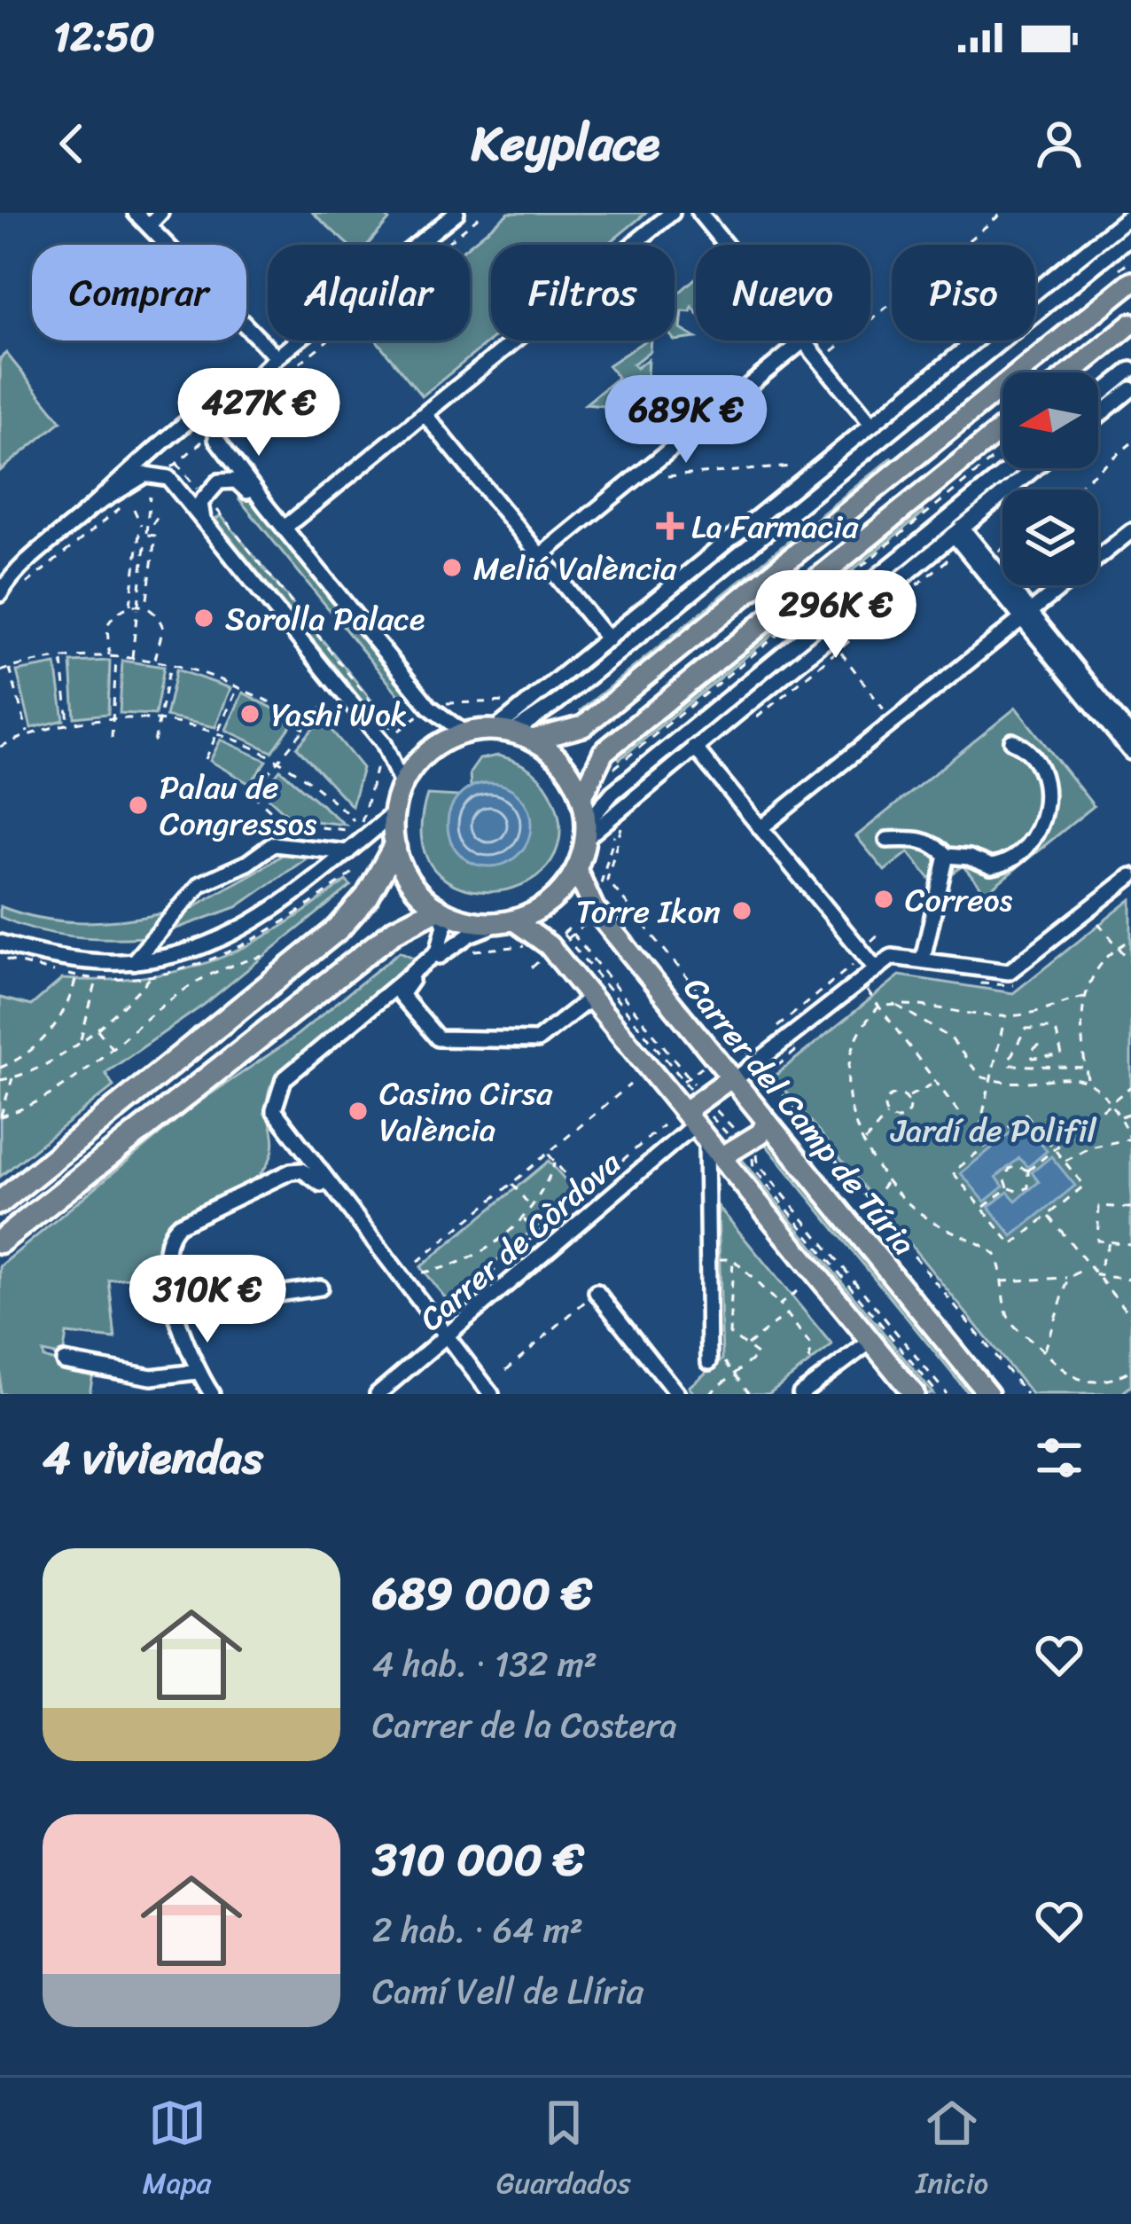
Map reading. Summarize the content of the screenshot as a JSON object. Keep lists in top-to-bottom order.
{
  "streets": {
    "main road": ["Carrer del Camp de Túria"],
    "street": ["Carrer de Còrdova"]
  },
  "parks": ["Jardí de Polifil"],
  "places": {
    "health": ["La Farmacia"],
    "other": [
      "Meliá València",
      "Sorolla Palace",
      "Yashi Wok",
      "Palau de Congressos",
      "Correos",
      "Torre Ikon",
      "Casino Cirsa València"
    ]
  },
  "north": "left",
  "page": {
    "status": "12:50",
    "header": "Keyplace",
    "chip": [
      "Comprar",
      "Alquilar",
      "Filtros",
      "Nuevo",
      "Piso"
    ],
    "price": [
      "427K €",
      "689K €",
      "296K €",
      "310K €"
    ],
    "heading": "4 viviendas",
    "list": [
      {
        "name": "689 000 €",
        "note": "4 hab. · 132 m² · Carrer de la Costera"
      },
      {
        "name": "310 000 €",
        "note": "2 hab. · 64 m² · Camí Vell de Llíria"
      }
    ],
    "tabs": ["Mapa", "Guardados", "Inicio"]
  }
}
